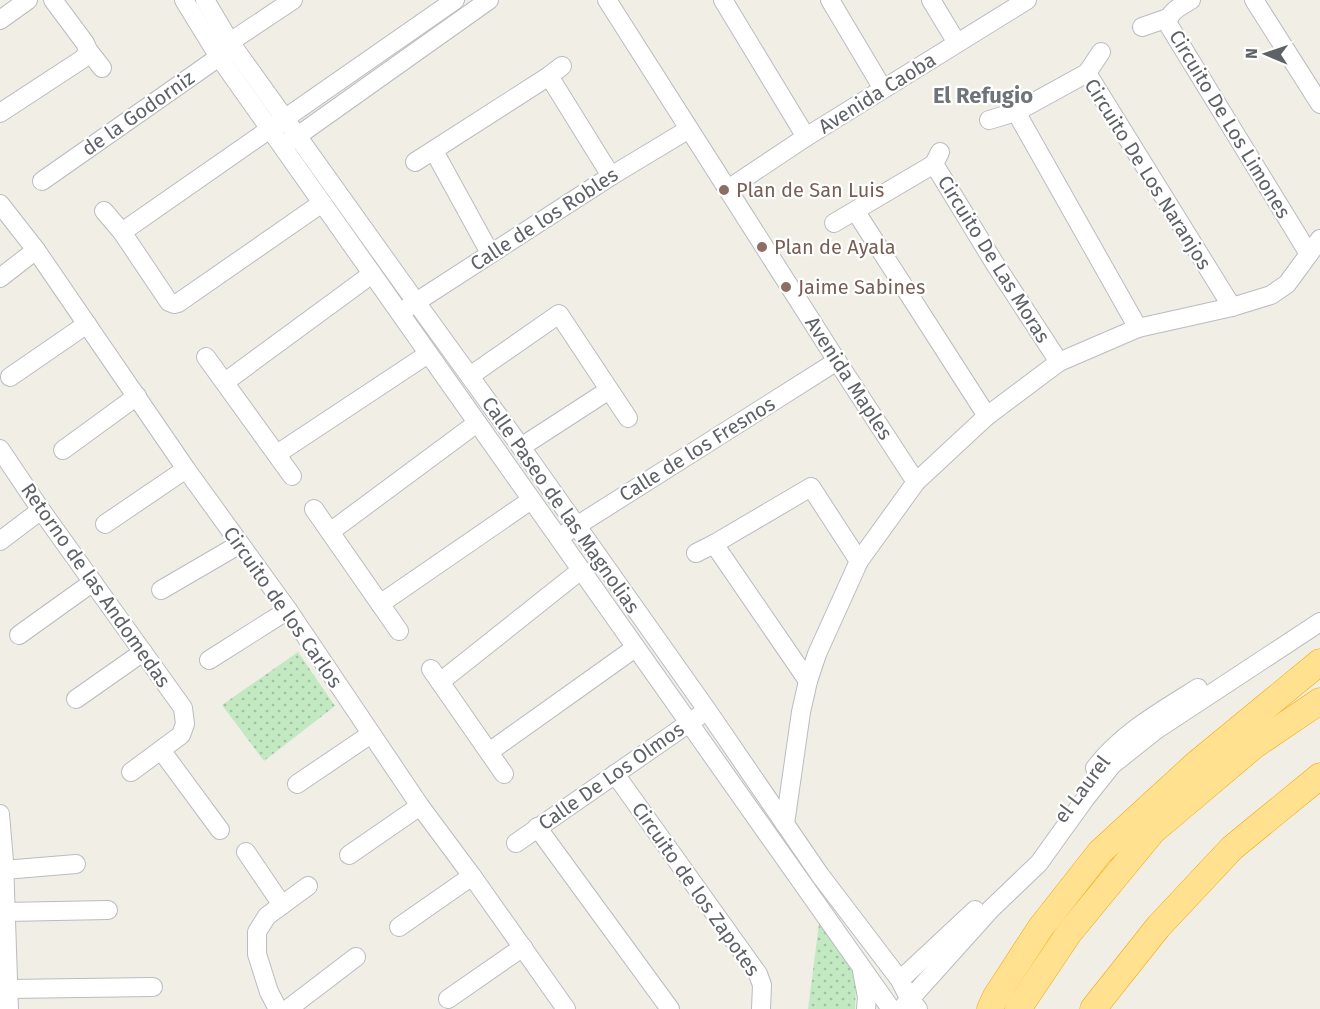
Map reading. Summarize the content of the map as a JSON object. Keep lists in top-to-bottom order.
{
  "streets": {
    "street": [
      "Avenida Caoba",
      "de la Godorniz",
      "Circuito De Los Limones",
      "Circuito De Los Naranjos",
      "Calle de los Robles",
      "Circuito De Las Moras",
      "Avenida Maples",
      "Calle de los Fresnos",
      "Calle Paseo de las Magnolias",
      "Retorno de las Andomedas",
      "Circuito de los Carlos",
      "Calle De Los Olmos",
      "el Laurel",
      "Circuito de los Zapotes"
    ]
  },
  "crossings": [
    ["Avenida Caoba", "Avenida Maples"],
    ["de la Godorniz", "Calle Paseo de las Magnolias"],
    ["Calle de los Robles", "Avenida Maples"],
    ["Calle de los Robles", "Calle Paseo de las Magnolias"],
    ["Avenida Maples", "Calle de los Fresnos"],
    ["Calle de los Fresnos", "Calle Paseo de las Magnolias"],
    ["Calle Paseo de las Magnolias", "Calle De Los Olmos"],
    ["Calle Paseo de las Magnolias", "el Laurel"],
    ["Calle De Los Olmos", "Circuito de los Zapotes"]
  ],
  "districts": ["El Refugio"],
  "places": ["Plan de San Luis", "Plan de Ayala", "Jaime Sabines"],
  "north": "left"
}
